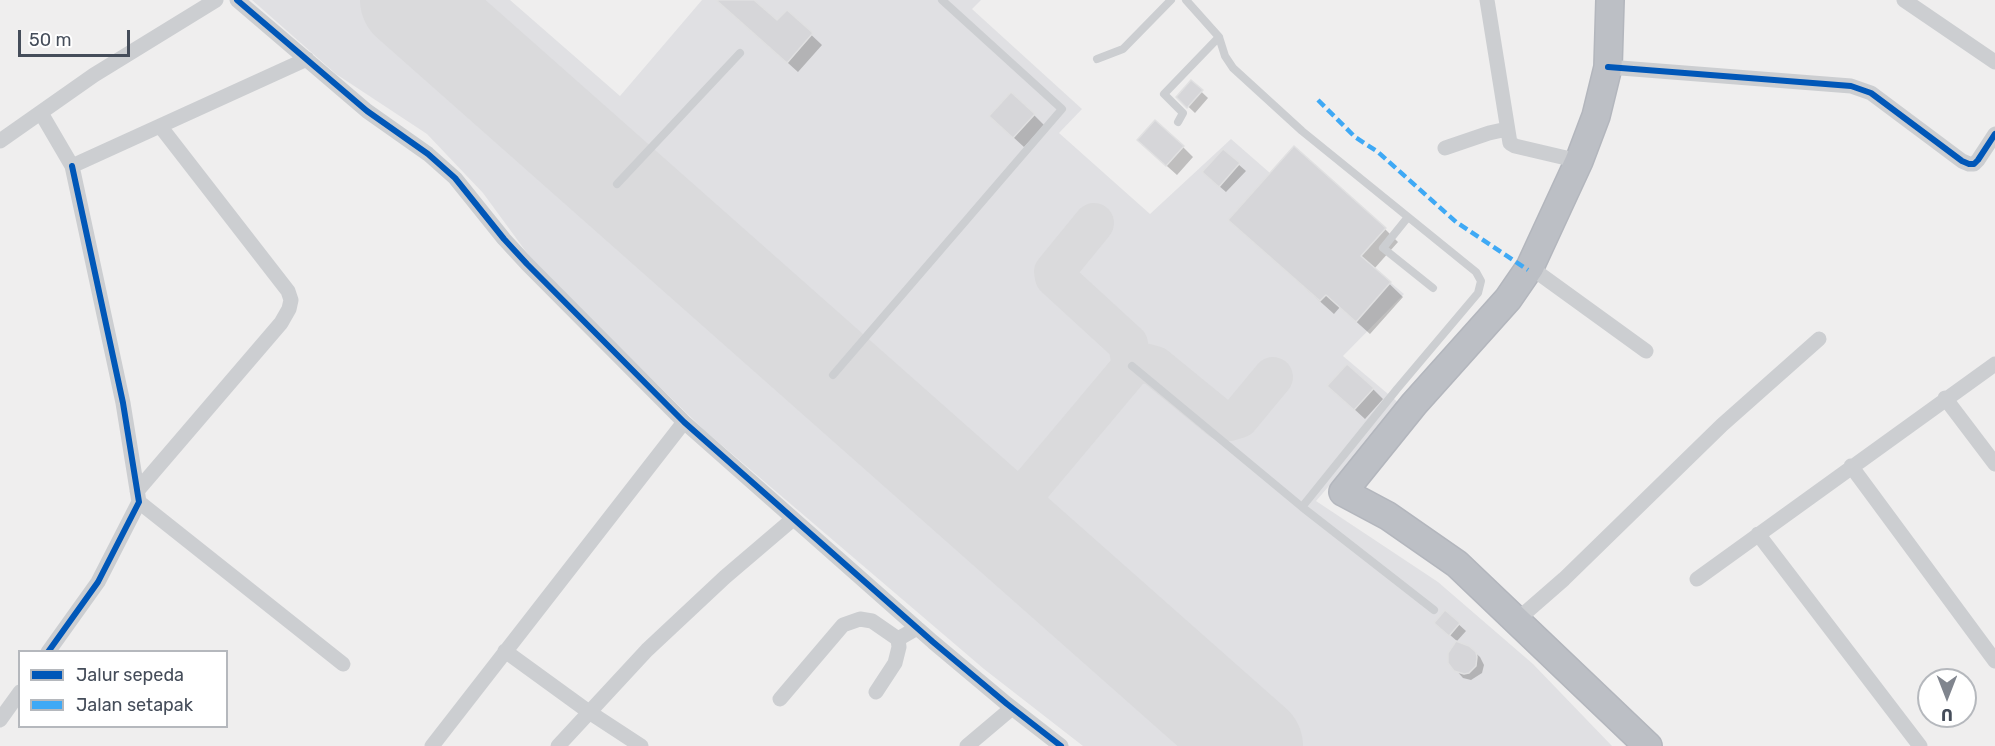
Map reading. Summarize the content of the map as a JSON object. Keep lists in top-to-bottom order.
{
  "legend": ["Jalur sepeda", "Jalan setapak"],
  "scale_bar": "50 m",
  "north": "bottom"
}
